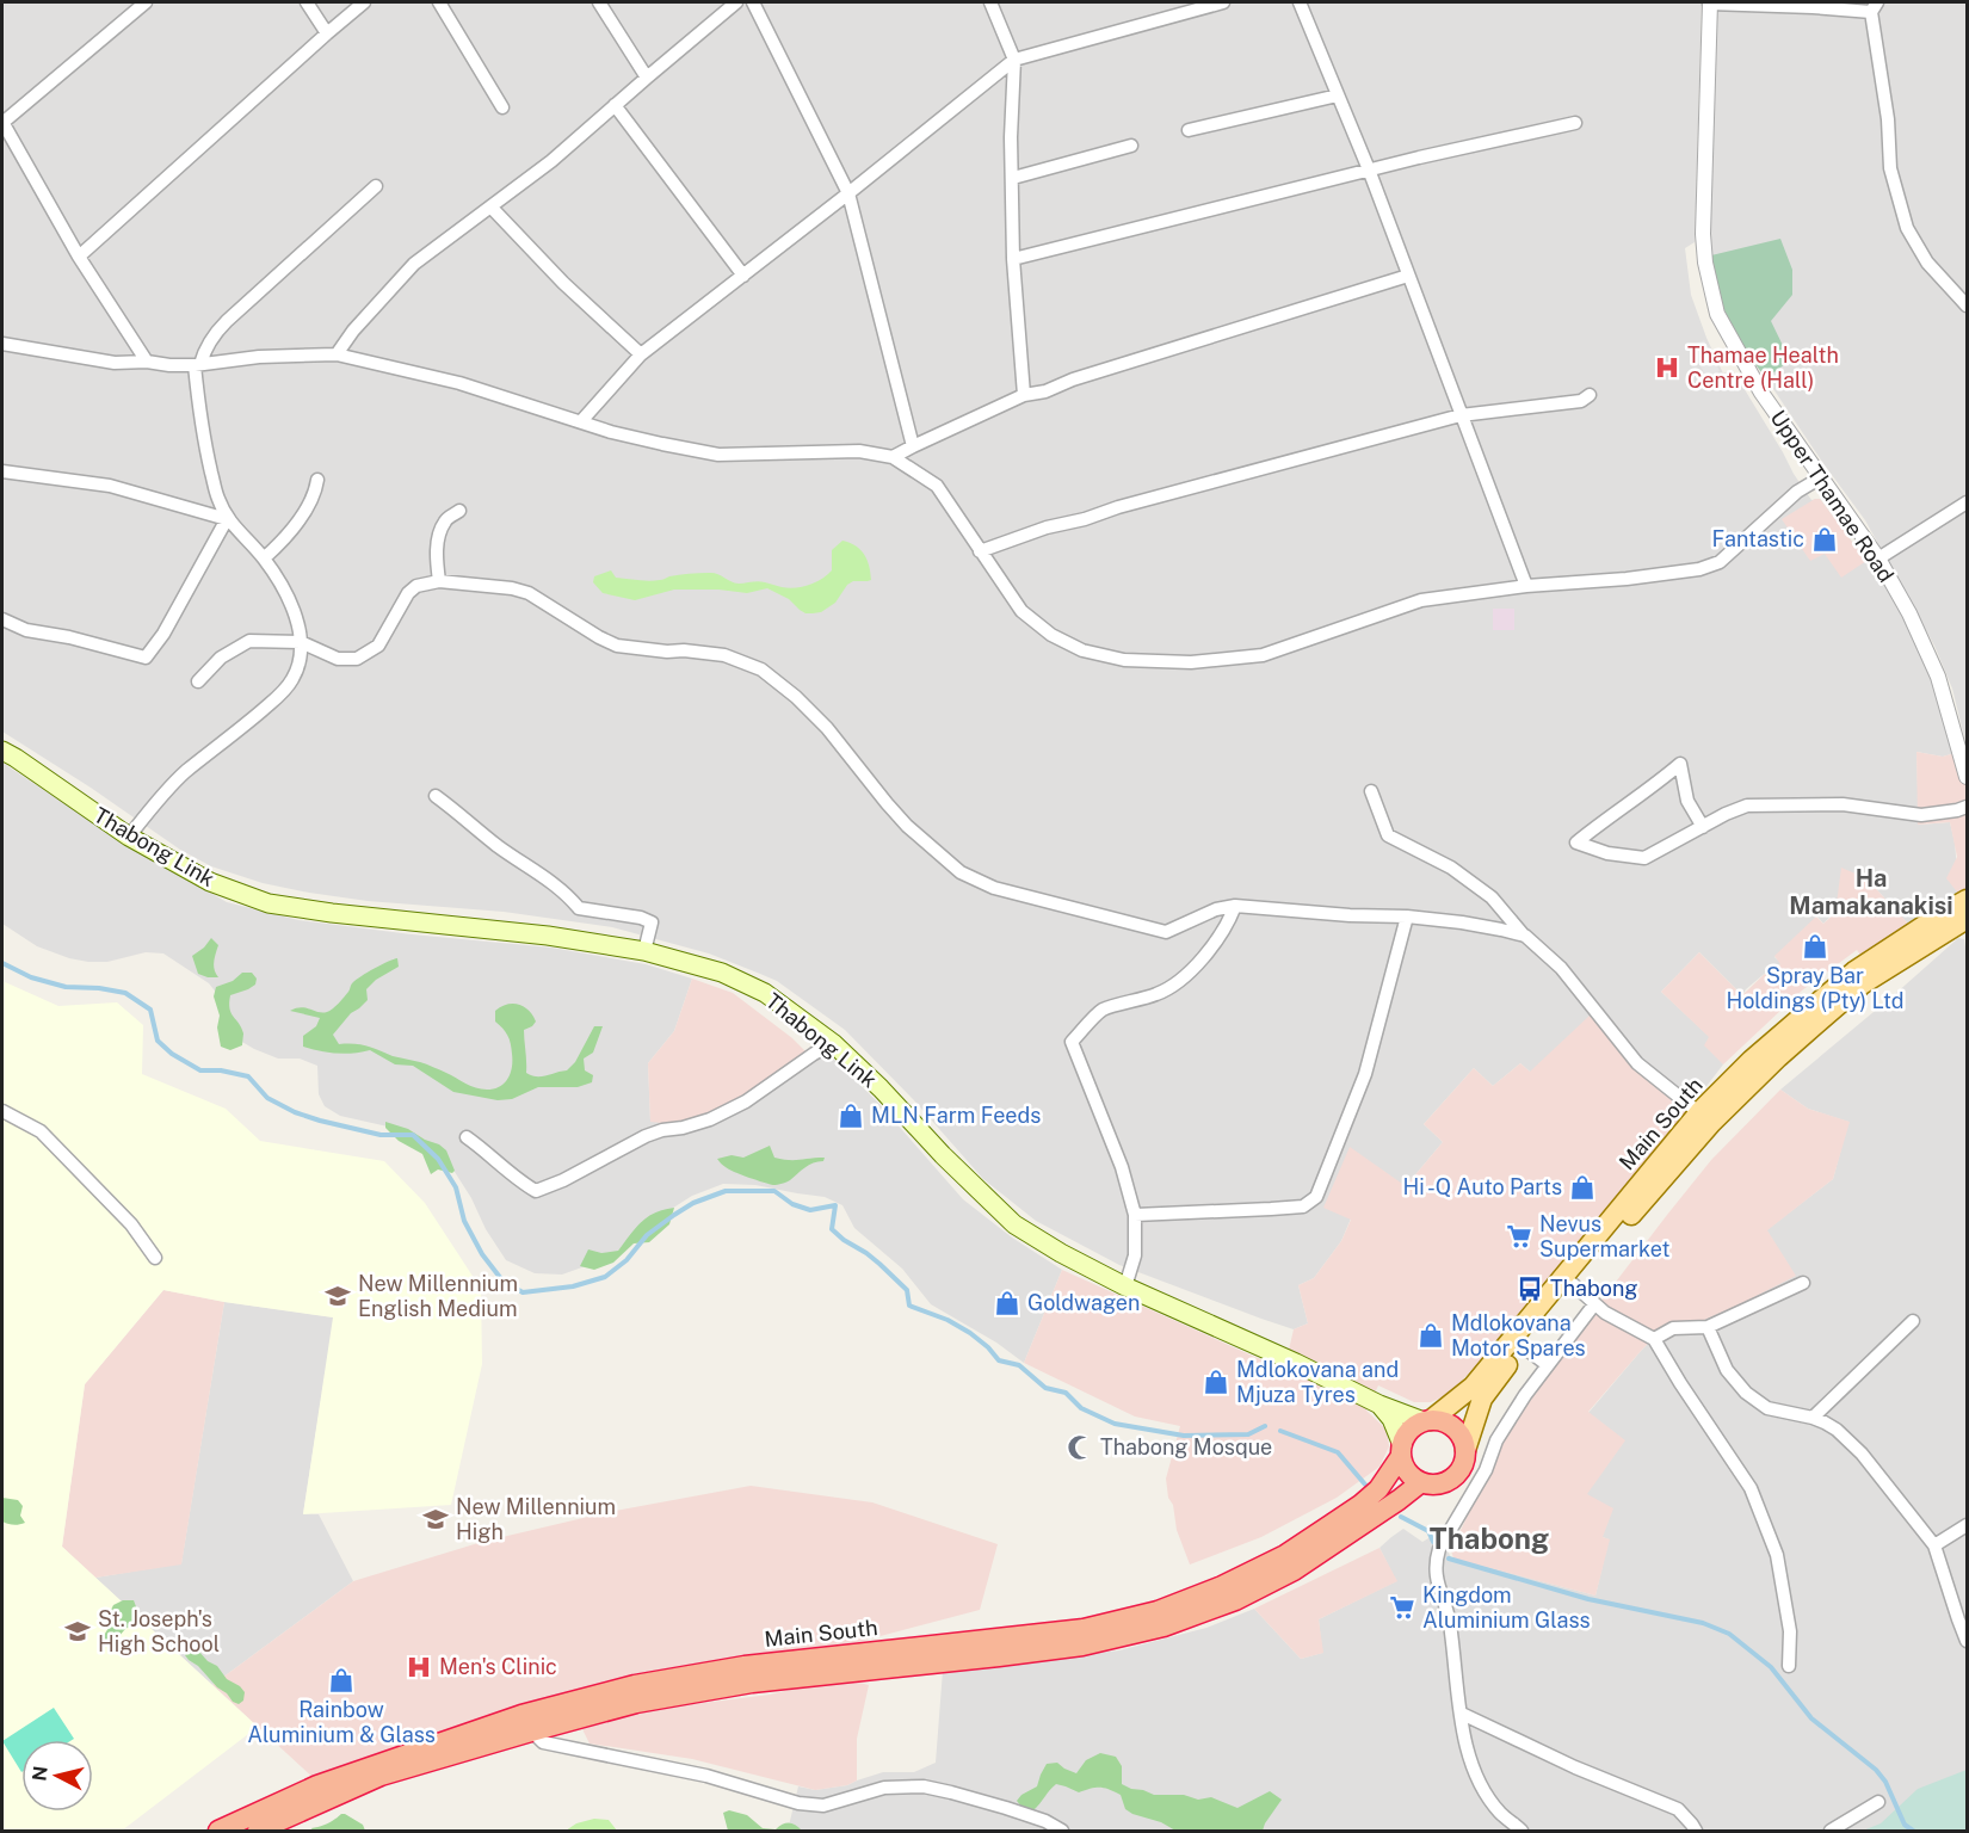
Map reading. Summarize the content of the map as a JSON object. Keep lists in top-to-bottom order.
{
  "streets": {
    "highway": ["Main South"],
    "main road": ["Thabong Link"],
    "street": ["Upper Thamae Road"]
  },
  "crossings": [
    ["Thabong Link", "Main South"]
  ],
  "districts": ["Ha Mamakanakisi", "Thabong"],
  "places": {
    "hospital": ["Thamae Health Centre (Hall)", "Men's Clinic"],
    "shop": [
      "Fantastic",
      "Spray Bar Holdings (Pty) Ltd",
      "MLN Farm Feeds",
      "Hi -Q Auto Parts",
      "Goldwagen",
      "Mdlokovana Motor Spares",
      "Mdlokovana and Mjuza Tyres",
      "Rainbow Aluminium & Glass"
    ],
    "supermarket": ["Nevus Supermarket", "Kingdom Aluminium Glass"],
    "bus stop": ["Thabong"],
    "school or university": ["New Millennium English Medium", "New Millennium High", "St. Joseph's High School"],
    "mosque": ["Thabong Mosque"]
  },
  "north": "left"
}
